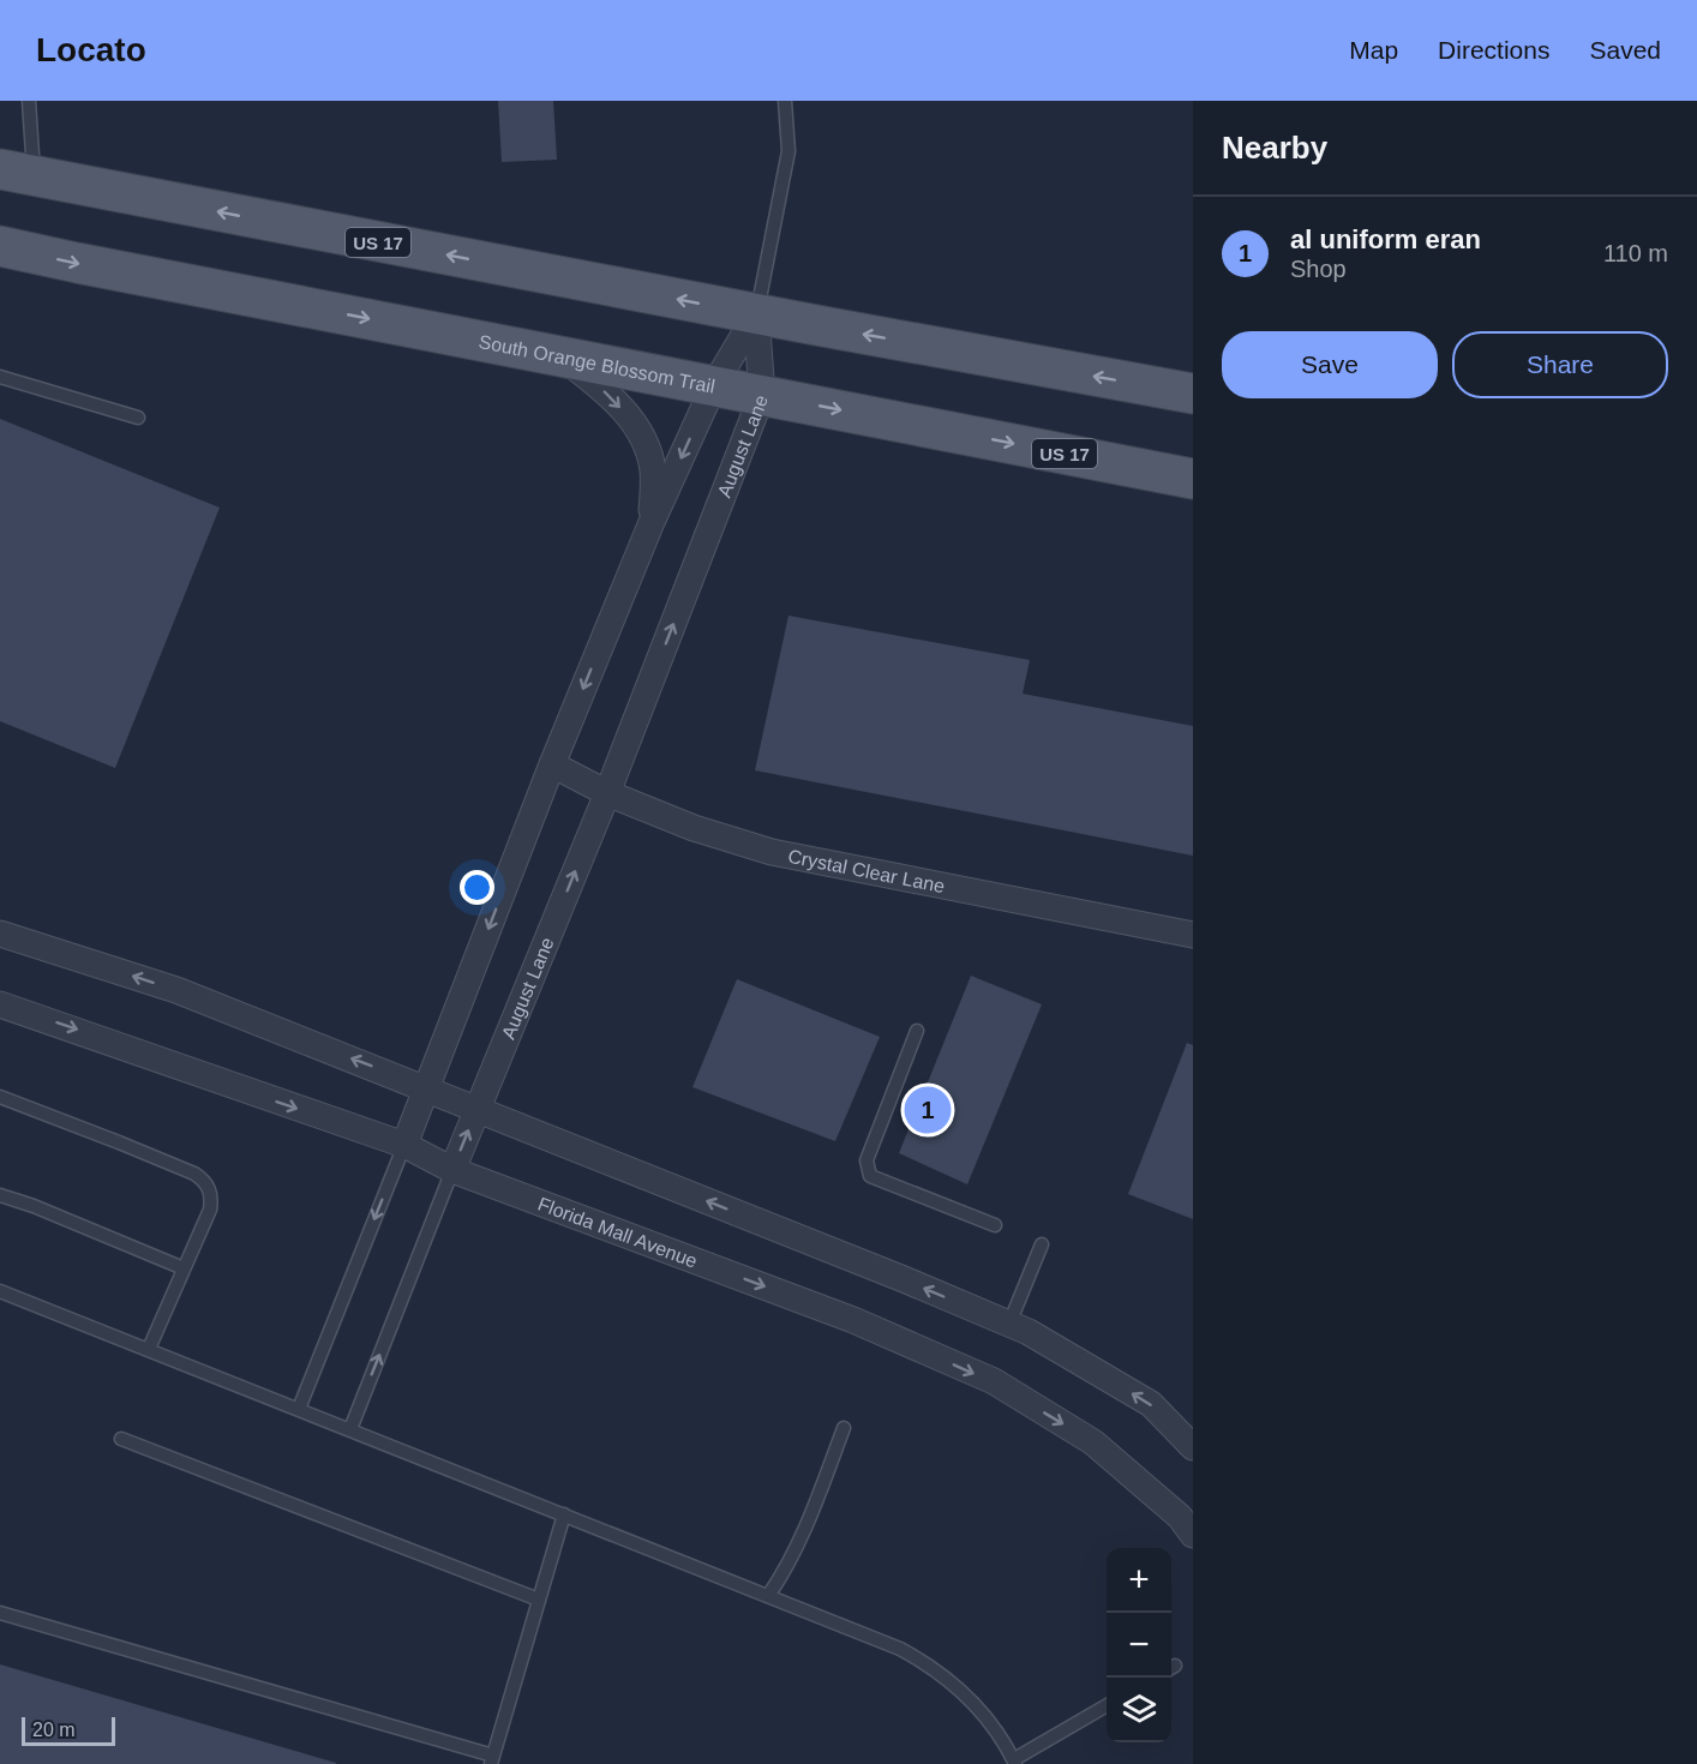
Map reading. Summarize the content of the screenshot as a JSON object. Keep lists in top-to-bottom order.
{
  "streets": {
    "main road": ["US 17", "South Orange Blossom Trail"],
    "street": ["August Lane", "Crystal Clear Lane", "Florida Mall Avenue"]
  },
  "crossings": [
    ["US 17", "August Lane"],
    ["South Orange Blossom Trail", "August Lane"],
    ["August Lane", "Crystal Clear Lane"],
    ["August Lane", "Florida Mall Avenue"]
  ],
  "scale_bar": "20 m",
  "page": {
    "header": "Locato",
    "nav": ["Map", "Directions", "Saved"],
    "heading": "Nearby",
    "list": [
      {
        "mark": "1",
        "name": "al uniform eran",
        "note": "Shop",
        "value": "110 m"
      }
    ],
    "buttons": ["Save", "Share"],
    "pins": "1",
    "map_buttons": ["+", "−"],
    "scale": "20 m"
  }
}
